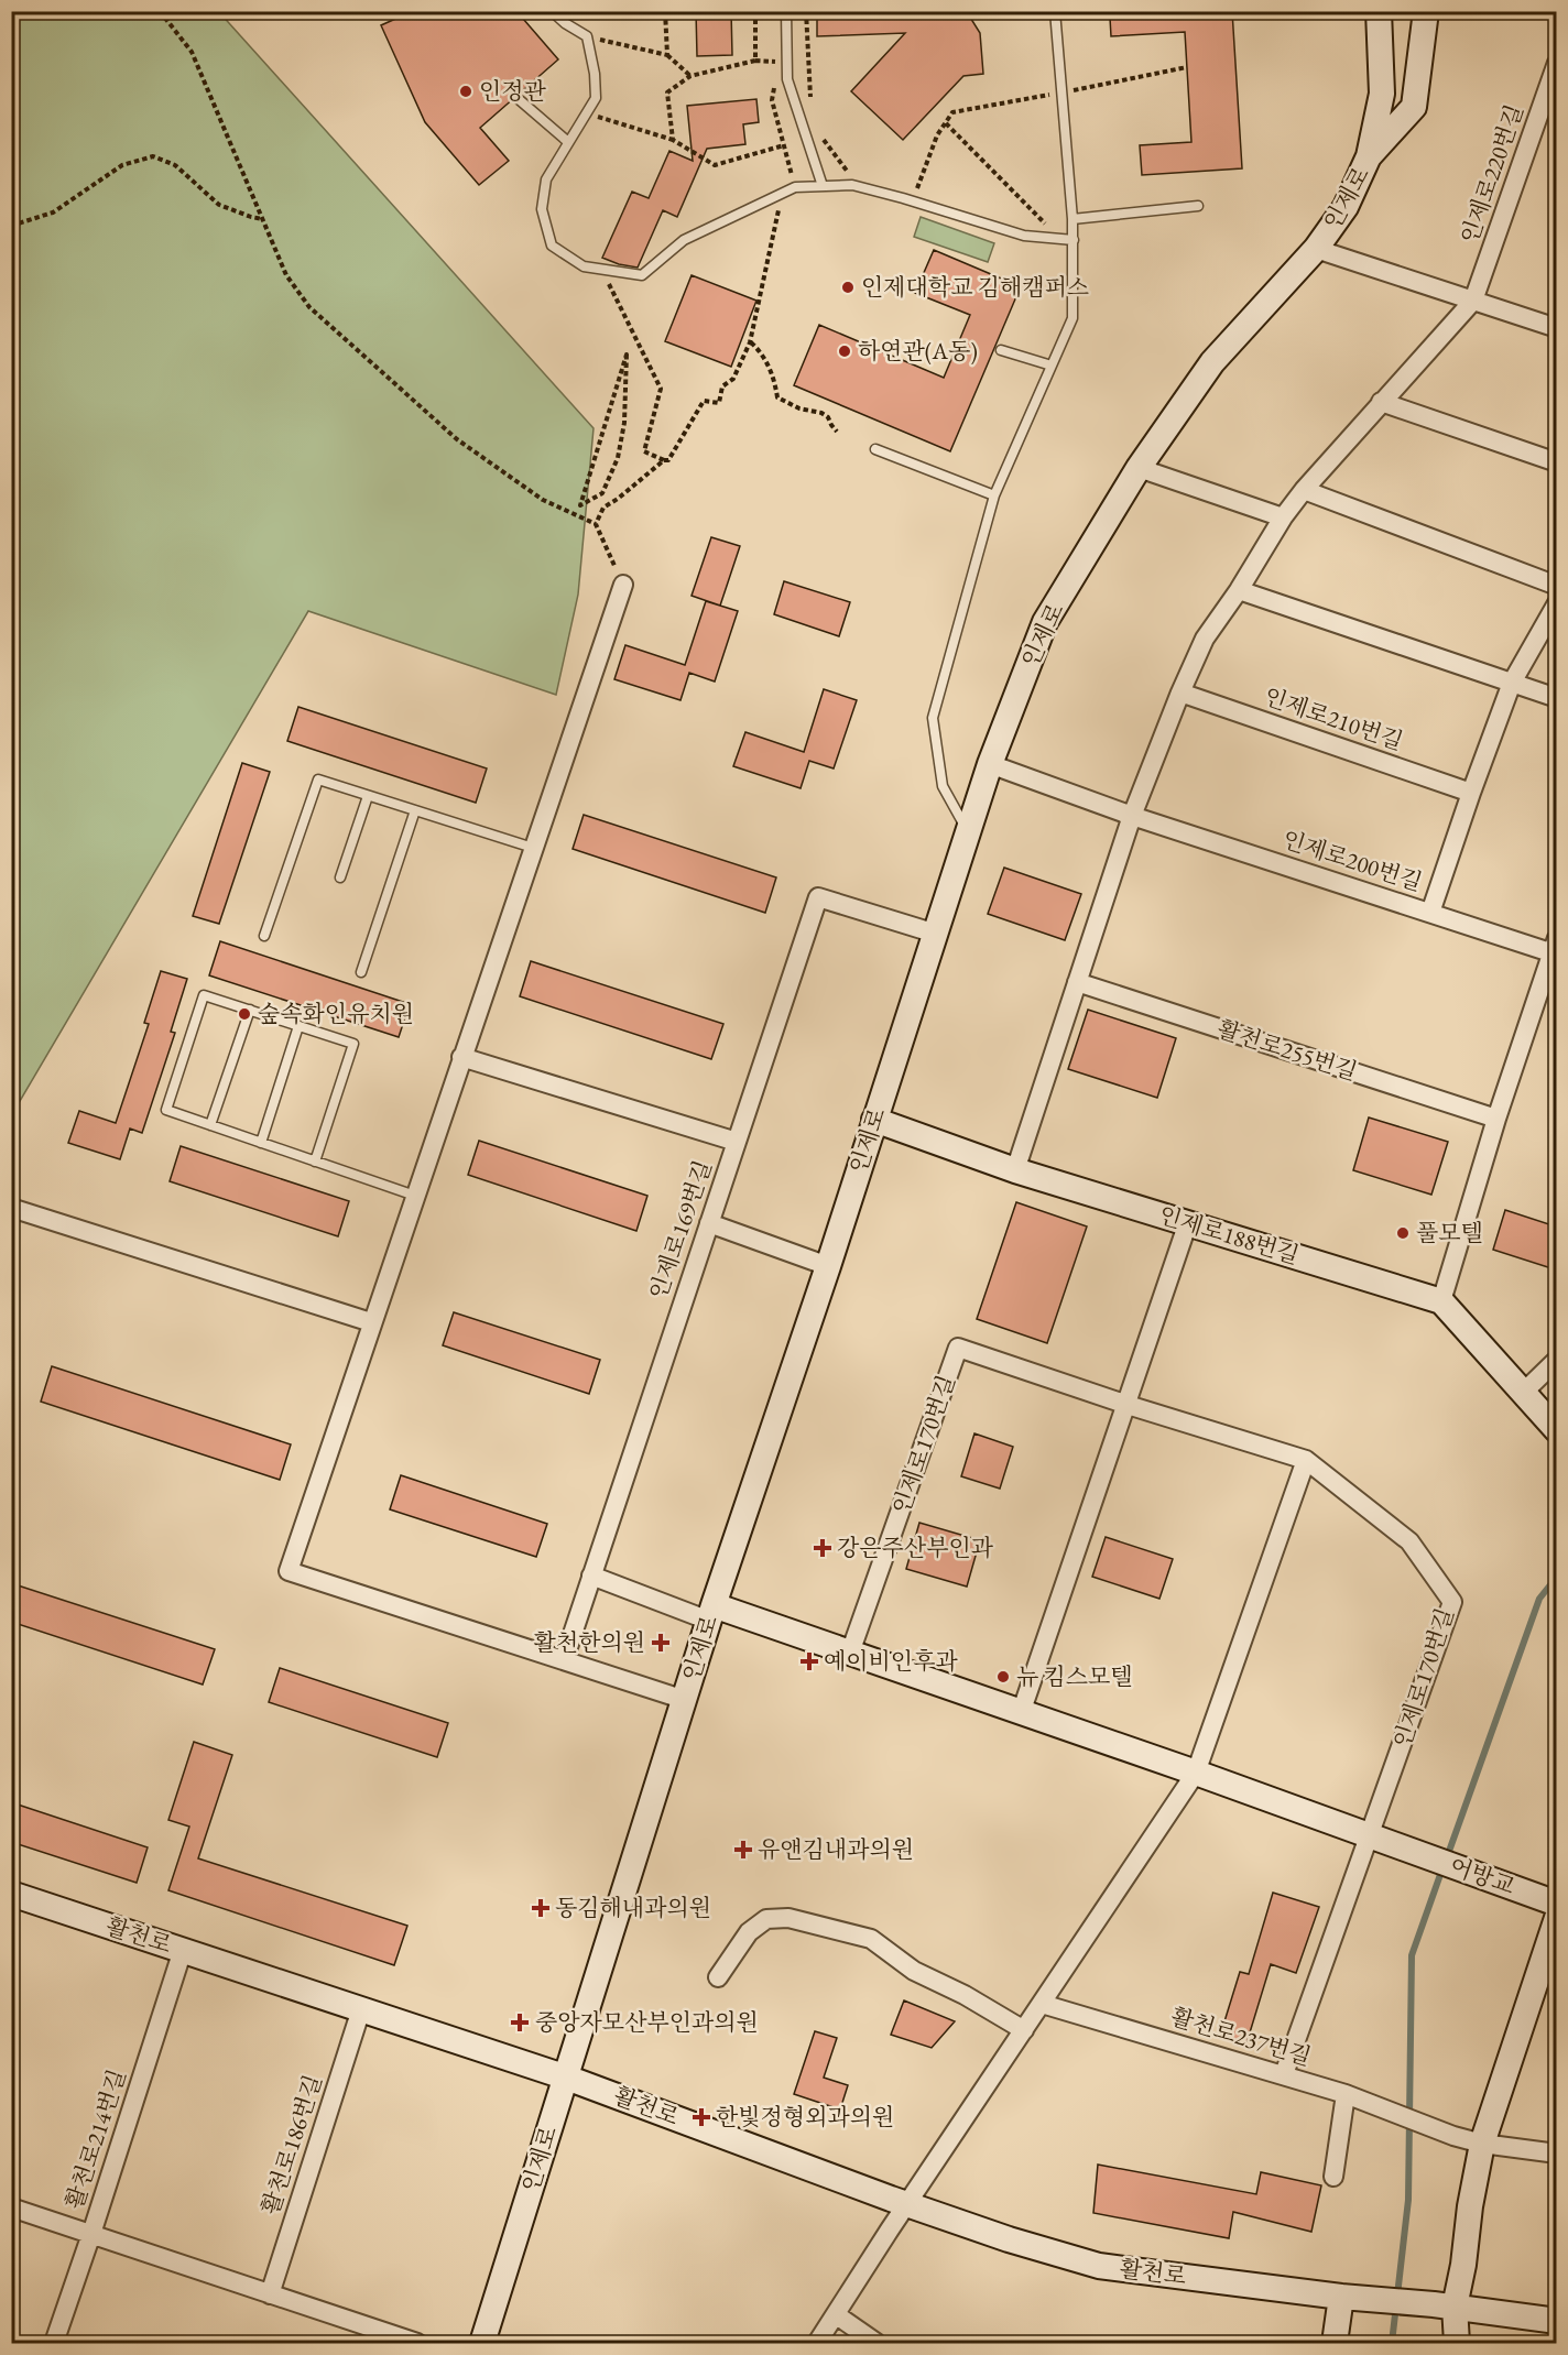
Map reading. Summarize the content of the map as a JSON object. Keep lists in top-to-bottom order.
{
  "streets": {
    "street": [
      "인제로220번길",
      "인제로",
      "인제로210번길",
      "인제로200번길",
      "활천로255번길",
      "인제로169번길",
      "인제로188번길",
      "인제로170번길",
      "어방교",
      "활천로",
      "활천로237번길",
      "활천로214번길",
      "활천로186번길"
    ]
  },
  "crossings": [
    ["인제로", "인제로200번길"],
    ["인제로", "인제로169번길"],
    ["인제로", "인제로188번길"],
    ["인제로", "활천로"],
    ["인제로170번길", "어방교"],
    ["활천로", "활천로214번길"],
    ["활천로", "활천로186번길"]
  ],
  "places": {
    "other": [
      "인정관",
      "인제대학교 김해캠퍼스",
      "하연관(A동)",
      "숲속화인유치원",
      "풀모텔",
      "뉴 킴스모텔"
    ],
    "health": [
      "강은주산부인과",
      "활천한의원",
      "예이비인후과",
      "유앤김내과의원",
      "동김해내과의원",
      "중앙자모산부인과의원",
      "한빛정형외과의원"
    ]
  }
}
